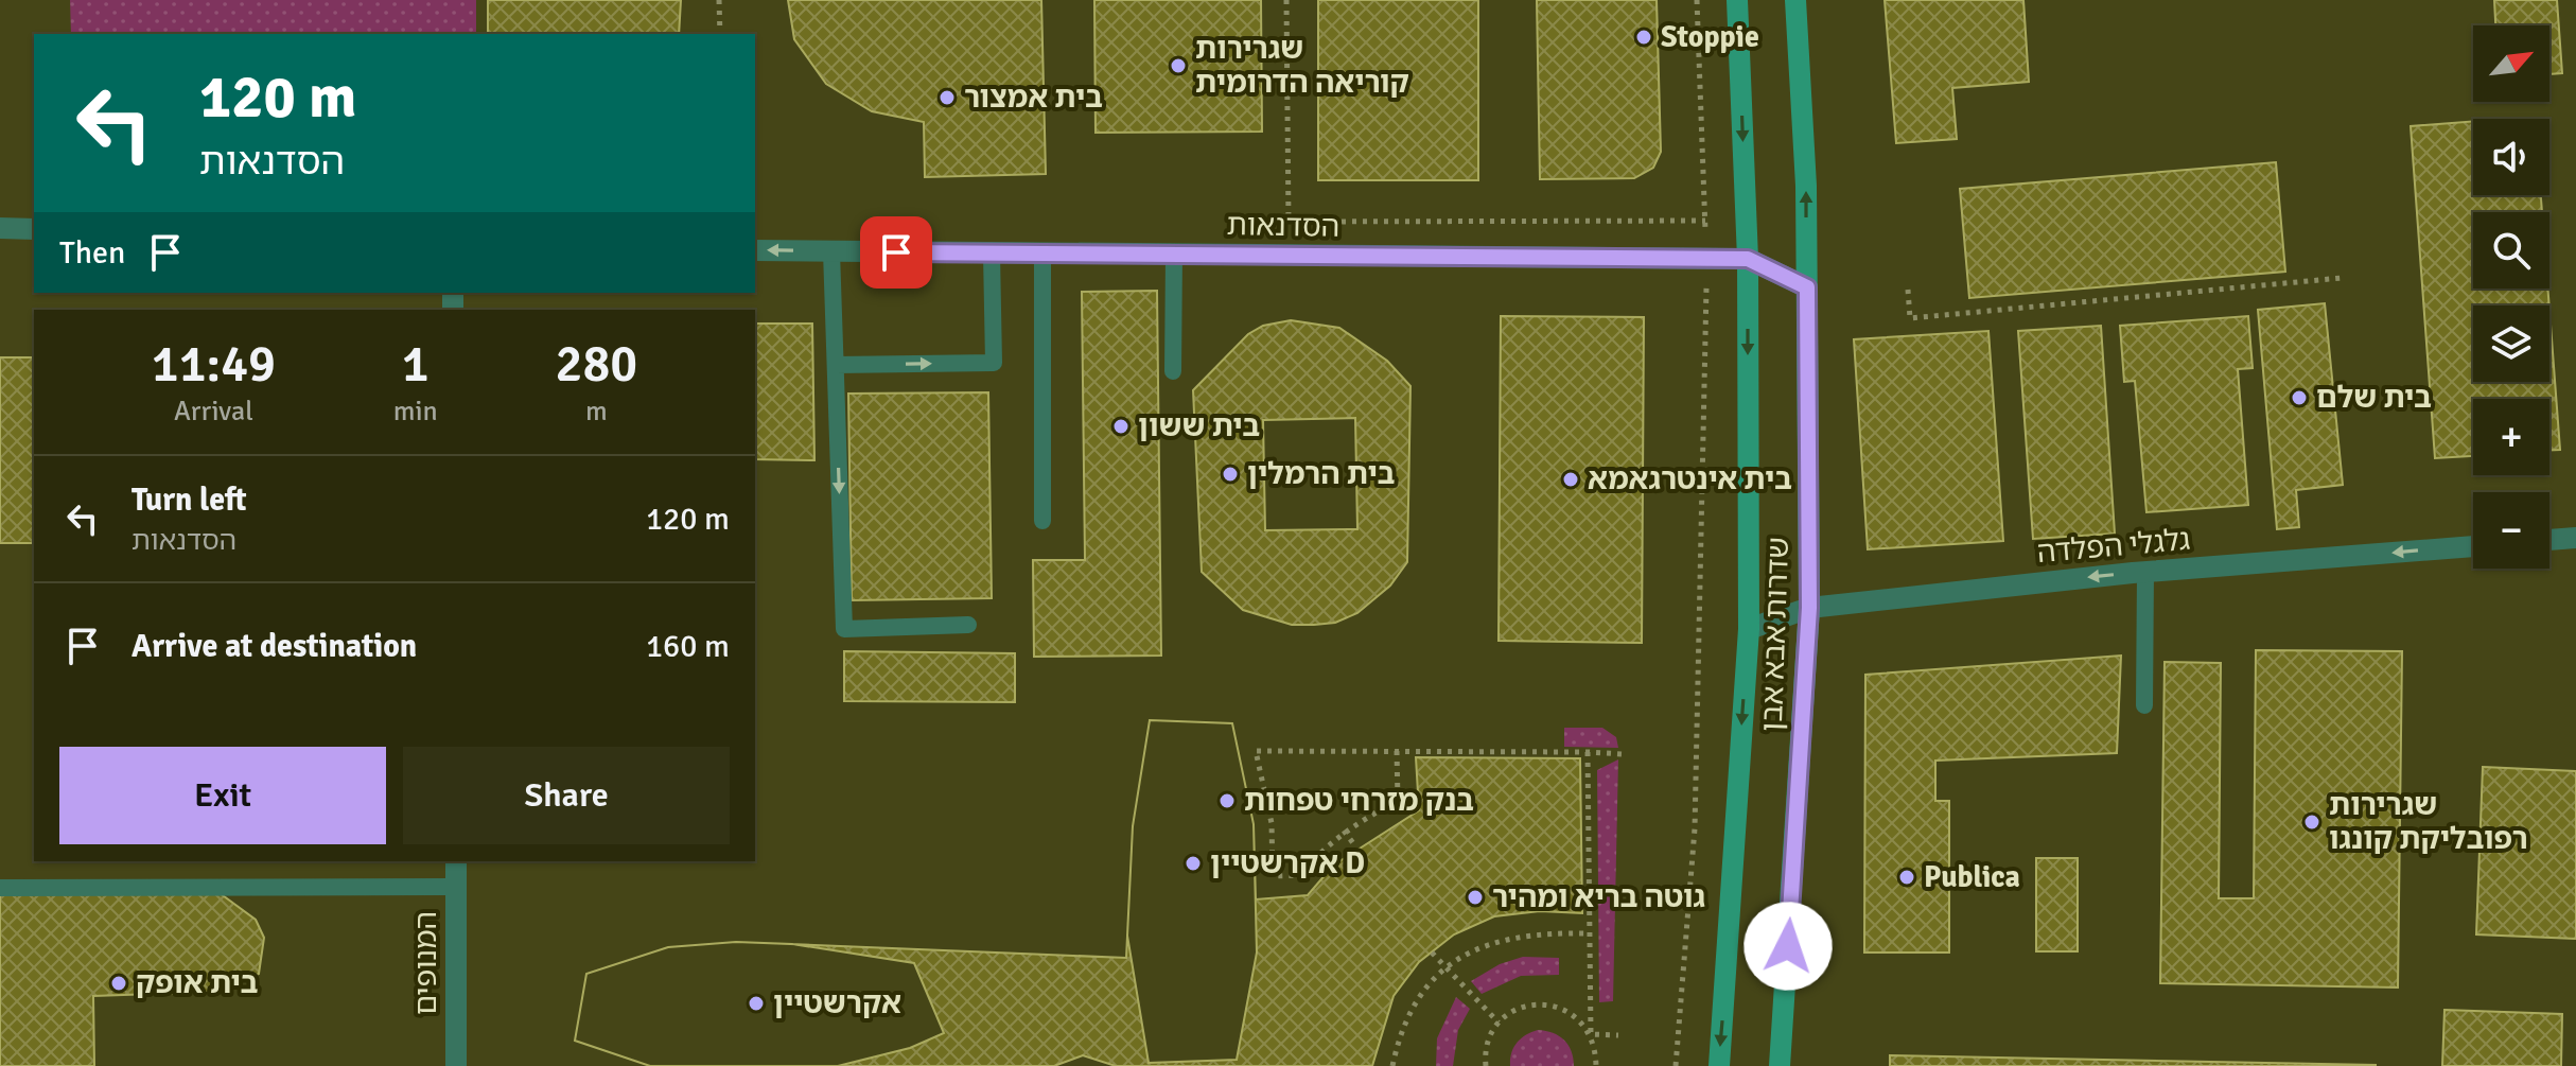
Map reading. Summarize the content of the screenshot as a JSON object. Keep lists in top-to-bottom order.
{
  "streets": {
    "main road": ["שדרות אבא אבן"],
    "street": ["הסדנאות", "גלגלי הפלדה", "המנופים"]
  },
  "crossings": [
    ["הסדנאות", "שדרות אבא אבן"],
    ["גלגלי הפלדה", "שדרות אבא אבן"]
  ],
  "one_way": ["גלגלי הפלדה"],
  "places": [
    "Stoppie",
    "שגרירות קוריאה הדרומית",
    "בית אמצור",
    "בית שלם",
    "בית ששון",
    "בית הרמלין",
    "בית אינטרגאמא",
    "בנק מזרחי טפחות",
    "שגרירות רפובליקת קונגו",
    "אקרשטיין D",
    "Publica",
    "גוטה בריא ומהיר",
    "בית אופק",
    "אקרשטיין"
  ],
  "north": "top right",
  "page": {
    "map_buttons": ["+", "−"],
    "turn": ["120 m", "הסדנאות"],
    "then": "Then",
    "eta": [
      "11:49",
      "Arrival",
      "1",
      "min",
      "280",
      "m"
    ],
    "list": [
      {
        "name": "Turn left",
        "note": "הסדנאות",
        "value": "120 m"
      },
      {
        "name": "Arrive at destination",
        "value": "160 m"
      }
    ],
    "buttons": ["Exit", "Share"]
  }
}
